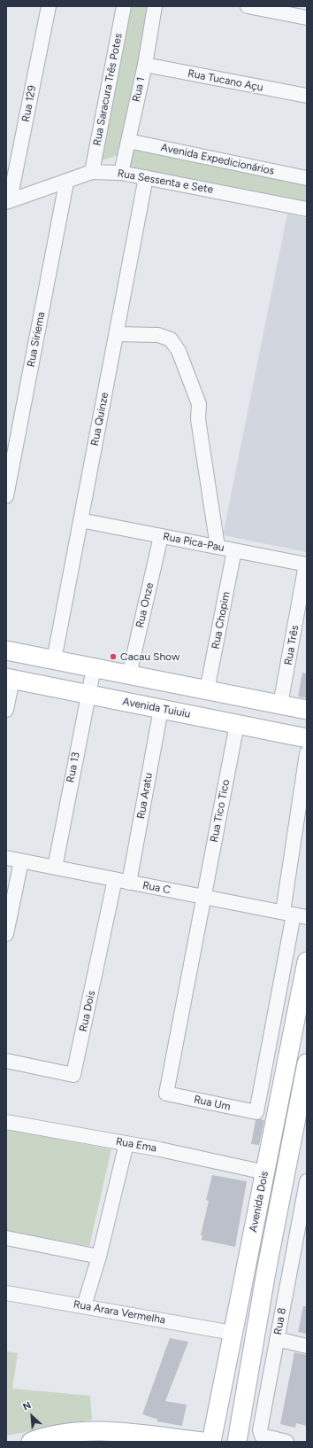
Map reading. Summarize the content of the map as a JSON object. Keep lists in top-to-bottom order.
{
  "streets": {
    "main road": ["Avenida Tuiuiu", "Avenida Dois"],
    "street": [
      "Rua Tucano Açu",
      "Rua Saracura Três Potes",
      "Rua 1",
      "Rua 129",
      "Avenida Expedicionários",
      "Rua Sessenta e Sete",
      "Rua Siriema",
      "Rua Quinze",
      "Rua Pica-Pau",
      "Rua Onze",
      "Rua Chopim",
      "Rua Três",
      "Rua 13",
      "Rua Aratu",
      "Rua Tico Tico",
      "Rua C",
      "Rua Dois",
      "Rua Um",
      "Rua Ema",
      "Rua Arara Vermelha",
      "Rua 8"
    ]
  },
  "crossings": [
    ["Rua Tucano Açu", "Rua 1"],
    ["Rua Saracura Três Potes", "Rua Sessenta e Sete"],
    ["Rua 1", "Avenida Expedicionários"],
    ["Rua 1", "Rua Sessenta e Sete"],
    ["Rua 129", "Rua Sessenta e Sete"],
    ["Rua Sessenta e Sete", "Rua Siriema"],
    ["Rua Sessenta e Sete", "Rua Quinze"],
    ["Rua Quinze", "Rua Pica-Pau"],
    ["Rua Pica-Pau", "Rua Onze"],
    ["Rua Pica-Pau", "Rua Chopim"],
    ["Rua Pica-Pau", "Rua Três"],
    ["Avenida Tuiuiu", "Rua 13"],
    ["Avenida Tuiuiu", "Rua Aratu"],
    ["Avenida Tuiuiu", "Rua Tico Tico"],
    ["Rua 13", "Rua C"],
    ["Rua Aratu", "Rua C"],
    ["Rua Tico Tico", "Rua C"],
    ["Rua Tico Tico", "Rua Um"],
    ["Rua C", "Rua Dois"],
    ["Rua C", "Rua Um"],
    ["Rua Ema", "Avenida Dois"],
    ["Avenida Dois", "Rua Arara Vermelha"]
  ],
  "places": ["Cacau Show"],
  "north": "top left"
}
